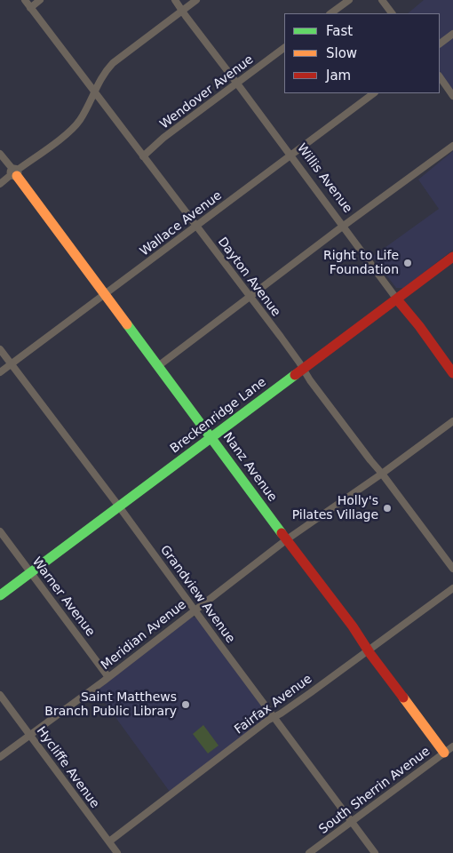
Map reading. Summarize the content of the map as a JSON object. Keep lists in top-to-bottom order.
{
  "streets": {
    "street": [
      "Wendover Avenue",
      "Willis Avenue",
      "Wallace Avenue",
      "Dayton Avenue",
      "Breckenridge Lane",
      "Nanz Avenue",
      "Grandview Avenue",
      "Warner Avenue",
      "Meridian Avenue",
      "Fairfax Avenue",
      "Hycliffe Avenue",
      "South Sherrin Avenue"
    ]
  },
  "crossings": [
    ["Wendover Avenue", "Willis Avenue"],
    ["Wendover Avenue", "Dayton Avenue"],
    ["Willis Avenue", "Wallace Avenue"],
    ["Willis Avenue", "Breckenridge Lane"],
    ["Wallace Avenue", "Dayton Avenue"],
    ["Wallace Avenue", "Nanz Avenue"],
    ["Wallace Avenue", "Grandview Avenue"],
    ["Dayton Avenue", "Breckenridge Lane"],
    ["Dayton Avenue", "Meridian Avenue"],
    ["Breckenridge Lane", "Nanz Avenue"],
    ["Breckenridge Lane", "Grandview Avenue"],
    ["Breckenridge Lane", "Warner Avenue"],
    ["Nanz Avenue", "Meridian Avenue"],
    ["Nanz Avenue", "Fairfax Avenue"],
    ["Nanz Avenue", "South Sherrin Avenue"],
    ["Grandview Avenue", "Meridian Avenue"],
    ["Grandview Avenue", "Fairfax Avenue"],
    ["Grandview Avenue", "South Sherrin Avenue"],
    ["Warner Avenue", "Meridian Avenue"],
    ["Meridian Avenue", "Hycliffe Avenue"],
    ["Fairfax Avenue", "Hycliffe Avenue"]
  ],
  "places": ["Right to Life Foundation", "Holly's Pilates Village", "Saint Matthews Branch Public Library"],
  "legend": ["Fast", "Slow", "Jam"]
}
